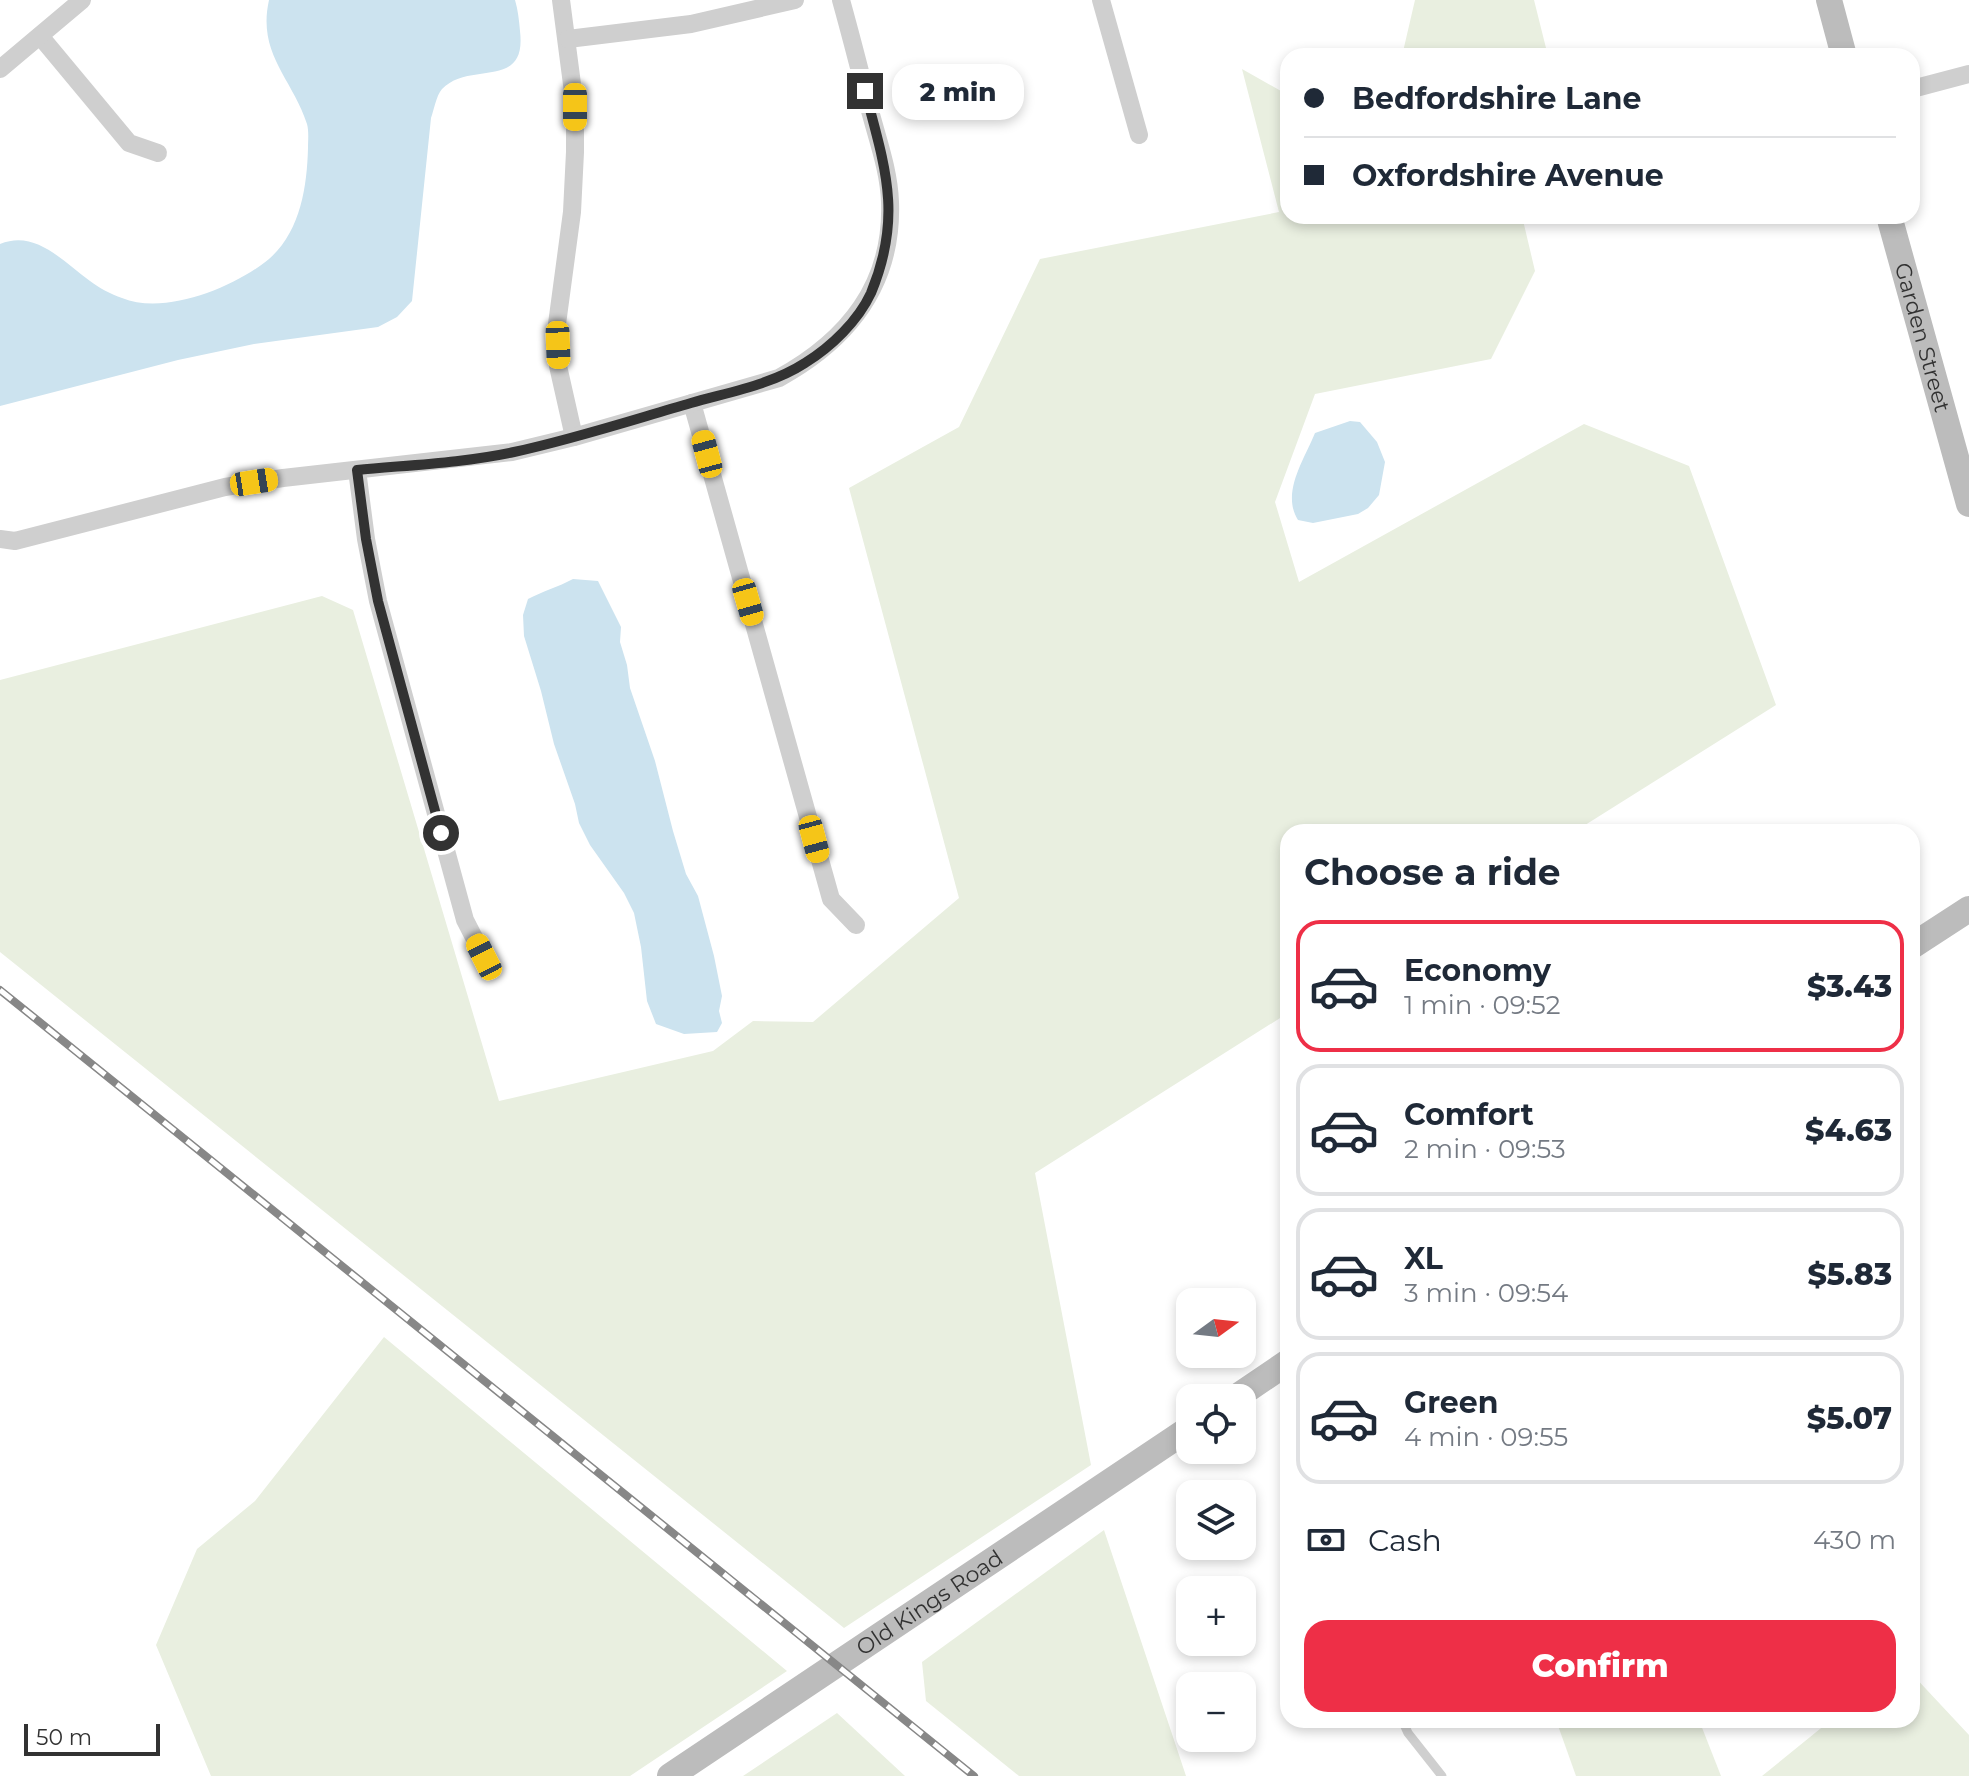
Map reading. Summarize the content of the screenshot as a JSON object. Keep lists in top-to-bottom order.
{
  "streets": {
    "street": ["Garden Street", "Old Kings Road"]
  },
  "scale_bar": "50 m",
  "north": "right",
  "page": {
    "banner": ["Bedfordshire Lane", "Oxfordshire Avenue"],
    "bubble": "2 min",
    "heading": "Choose a ride",
    "list": [
      {
        "name": "Economy",
        "note": "1 min · 09:52",
        "value": "$3.43"
      },
      {
        "name": "Comfort",
        "note": "2 min · 09:53",
        "value": "$4.63"
      },
      {
        "name": "XL",
        "note": "3 min · 09:54",
        "value": "$5.83"
      },
      {
        "name": "Green",
        "note": "4 min · 09:55",
        "value": "$5.07"
      }
    ],
    "map_buttons": ["+", "−"],
    "pay": ["Cash", "430 m"],
    "buttons": "Confirm",
    "scale": "50 m"
  }
}
